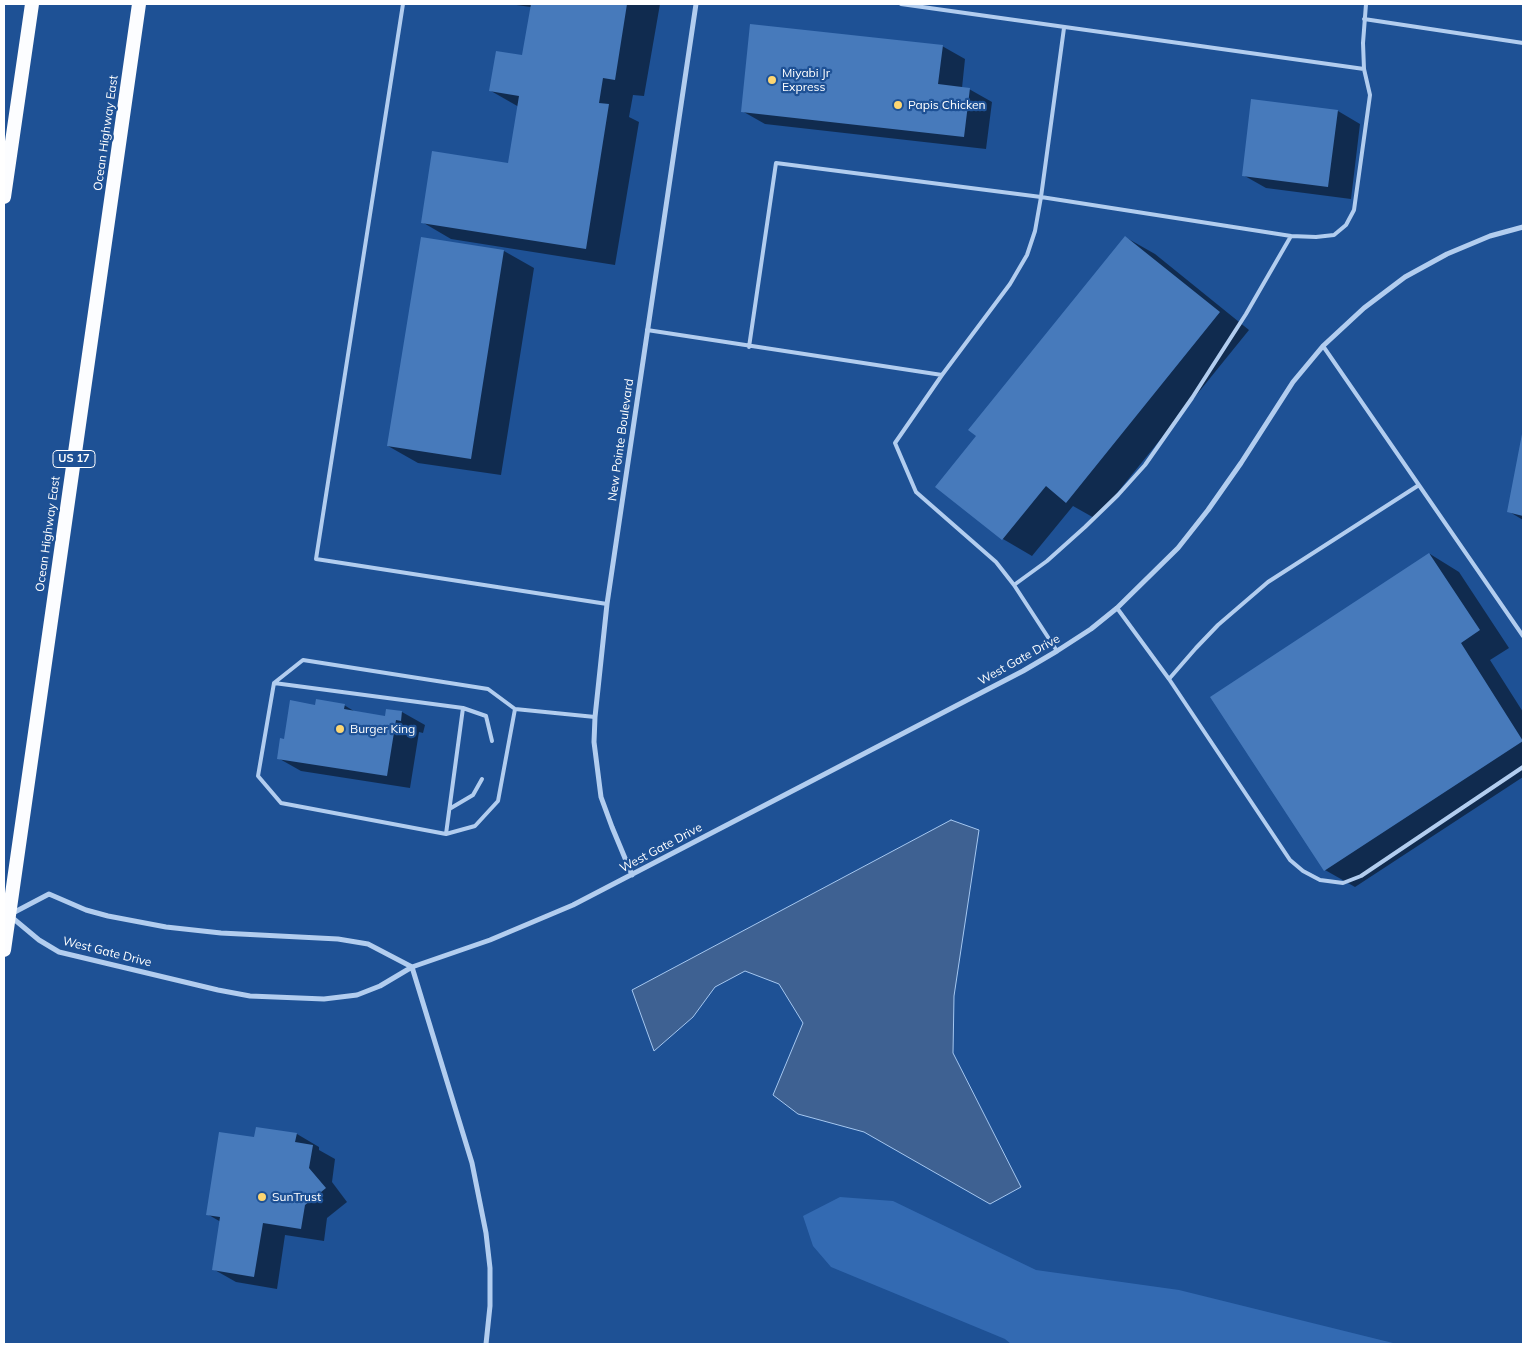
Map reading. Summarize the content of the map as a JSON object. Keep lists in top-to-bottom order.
{
  "streets": {
    "highway": ["Ocean Highway East", "US 17"],
    "street": ["New Pointe Boulevard", "West Gate Drive"]
  },
  "crossings": [
    ["Ocean Highway East", "West Gate Drive"],
    ["New Pointe Boulevard", "West Gate Drive"]
  ],
  "places": [
    "Miyabi Jr Express",
    "Papis Chicken",
    "Burger King",
    "SunTrust"
  ]
}
